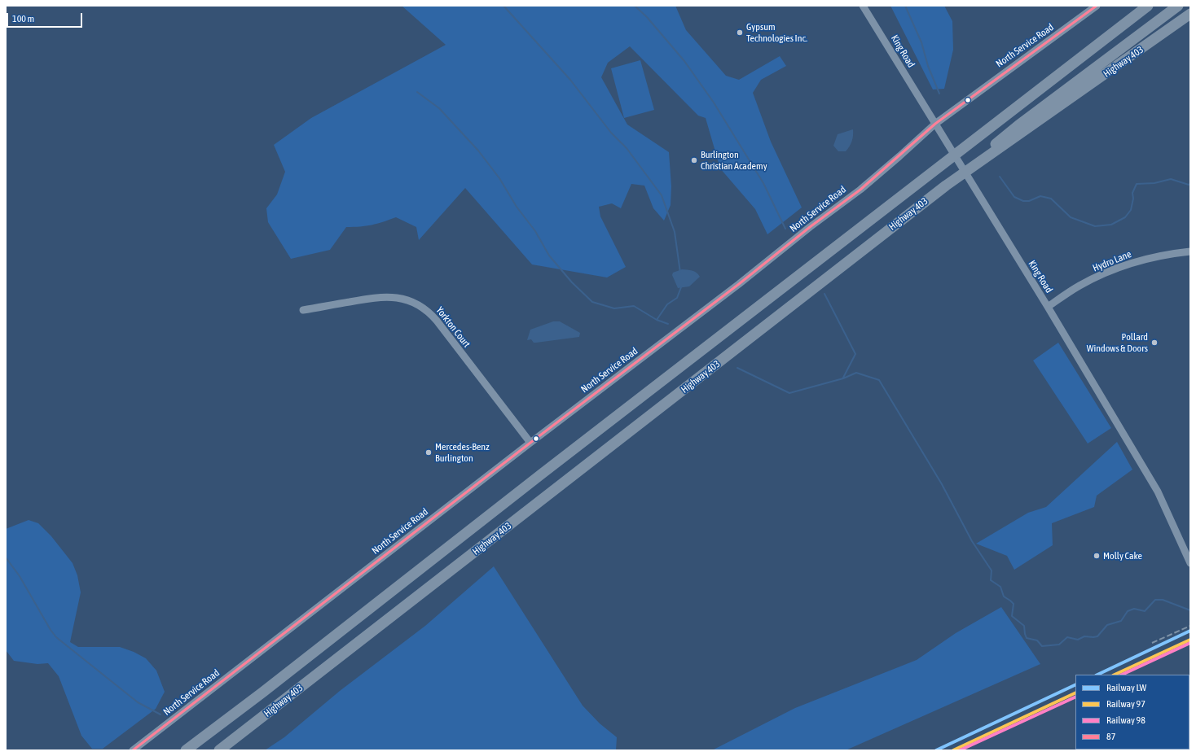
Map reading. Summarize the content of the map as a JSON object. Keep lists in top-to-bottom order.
{
  "streets": {
    "highway": ["Highway 403"],
    "street": [
      "North Service Road",
      "King Road",
      "Hydro Lane",
      "Yorkton Court"
    ]
  },
  "crossings": [
    ["North Service Road", "King Road"],
    ["North Service Road", "Yorkton Court"],
    ["King Road", "Hydro Lane"]
  ],
  "places": [
    "Gypsum Technologies Inc.",
    "Burlington Christian Academy",
    "Pollard Windows & Doors",
    "Mercedes-Benz Burlington",
    "Molly Cake"
  ],
  "lines": [
    "transit line 87",
    "rail line LW",
    "rail line 97",
    "rail line 98"
  ],
  "legend": [
    "Railway LW",
    "Railway 97",
    "Railway 98",
    "87"
  ],
  "scale_bar": "100 m"
}
